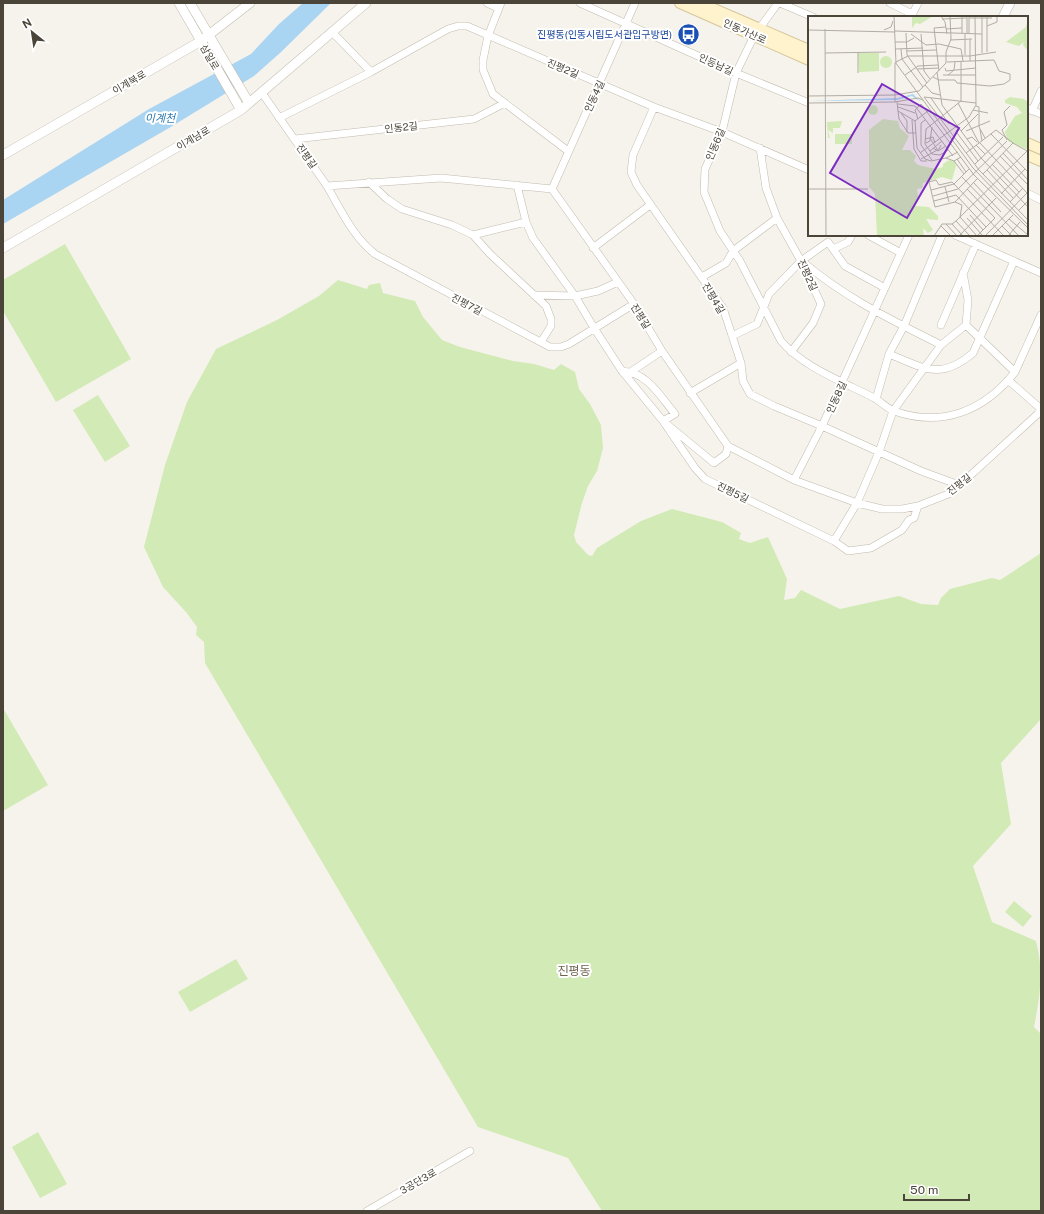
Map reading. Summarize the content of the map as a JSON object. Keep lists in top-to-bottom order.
{
  "streets": {
    "main road": ["인동가산로"],
    "street": [
      "삼일로",
      "인동남길",
      "진평2길",
      "이계북로",
      "인동4길",
      "인동2길",
      "이계남로",
      "인동6길",
      "진평길",
      "진평4길",
      "진평7길",
      "인동8길",
      "진평5길",
      "3공단3로"
    ]
  },
  "crossings": [
    ["인동가산로", "인동6길"],
    ["삼일로", "이계북로"],
    ["삼일로", "이계남로"],
    ["인동남길", "인동4길"],
    ["인동남길", "인동6길"],
    ["진평2길", "인동4길"],
    ["진평2길", "인동6길"],
    ["진평2길", "진평길"],
    ["진평2길", "진평4길"],
    ["인동4길", "진평길"],
    ["인동2길", "진평길"],
    ["이계남로", "진평길"],
    ["인동6길", "인동8길"],
    ["진평길", "진평4길"],
    ["진평길", "진평7길"],
    ["진평길", "인동8길"],
    ["진평길", "진평5길"],
    ["진평4길", "인동8길"],
    ["진평7길", "진평5길"]
  ],
  "districts": ["진평동"],
  "water": ["이계천"],
  "places": {
    "bus stop": ["진평동(인동시립도서관입구방면)"]
  },
  "scale_bar": "50 m",
  "north": "top left"
}
